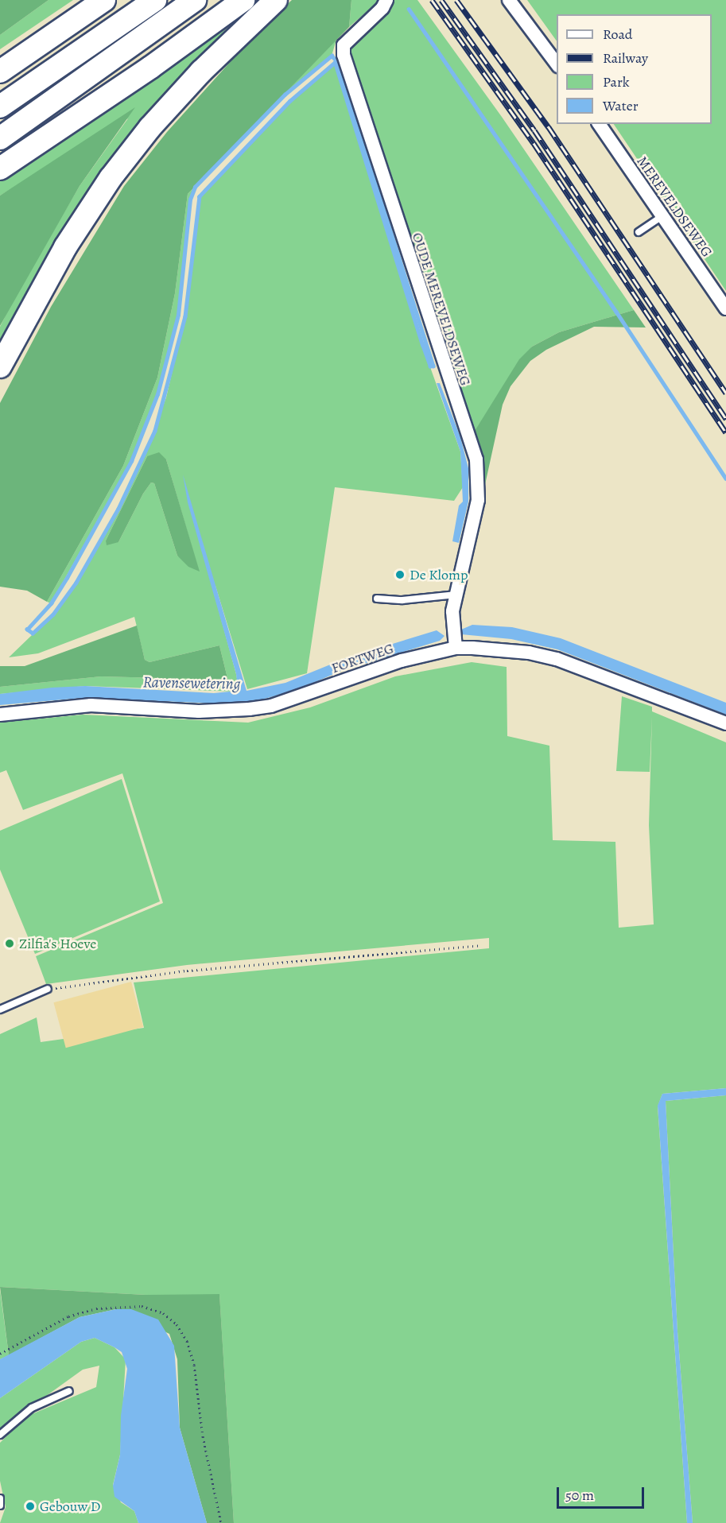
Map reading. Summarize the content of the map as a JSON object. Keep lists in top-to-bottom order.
{
  "streets": {
    "street": ["MEREVELDSEWEG", "OUDE MEREVELDSEWEG", "FORTWEG"]
  },
  "crossings": [
    ["OUDE MEREVELDSEWEG", "FORTWEG"]
  ],
  "water": ["Ravensewetering"],
  "places": ["De Klomp", "Zilfia's Hoeve", "Gebouw D"],
  "legend": [
    "Road",
    "Railway",
    "Park",
    "Water"
  ],
  "scale_bar": "50 m"
}
